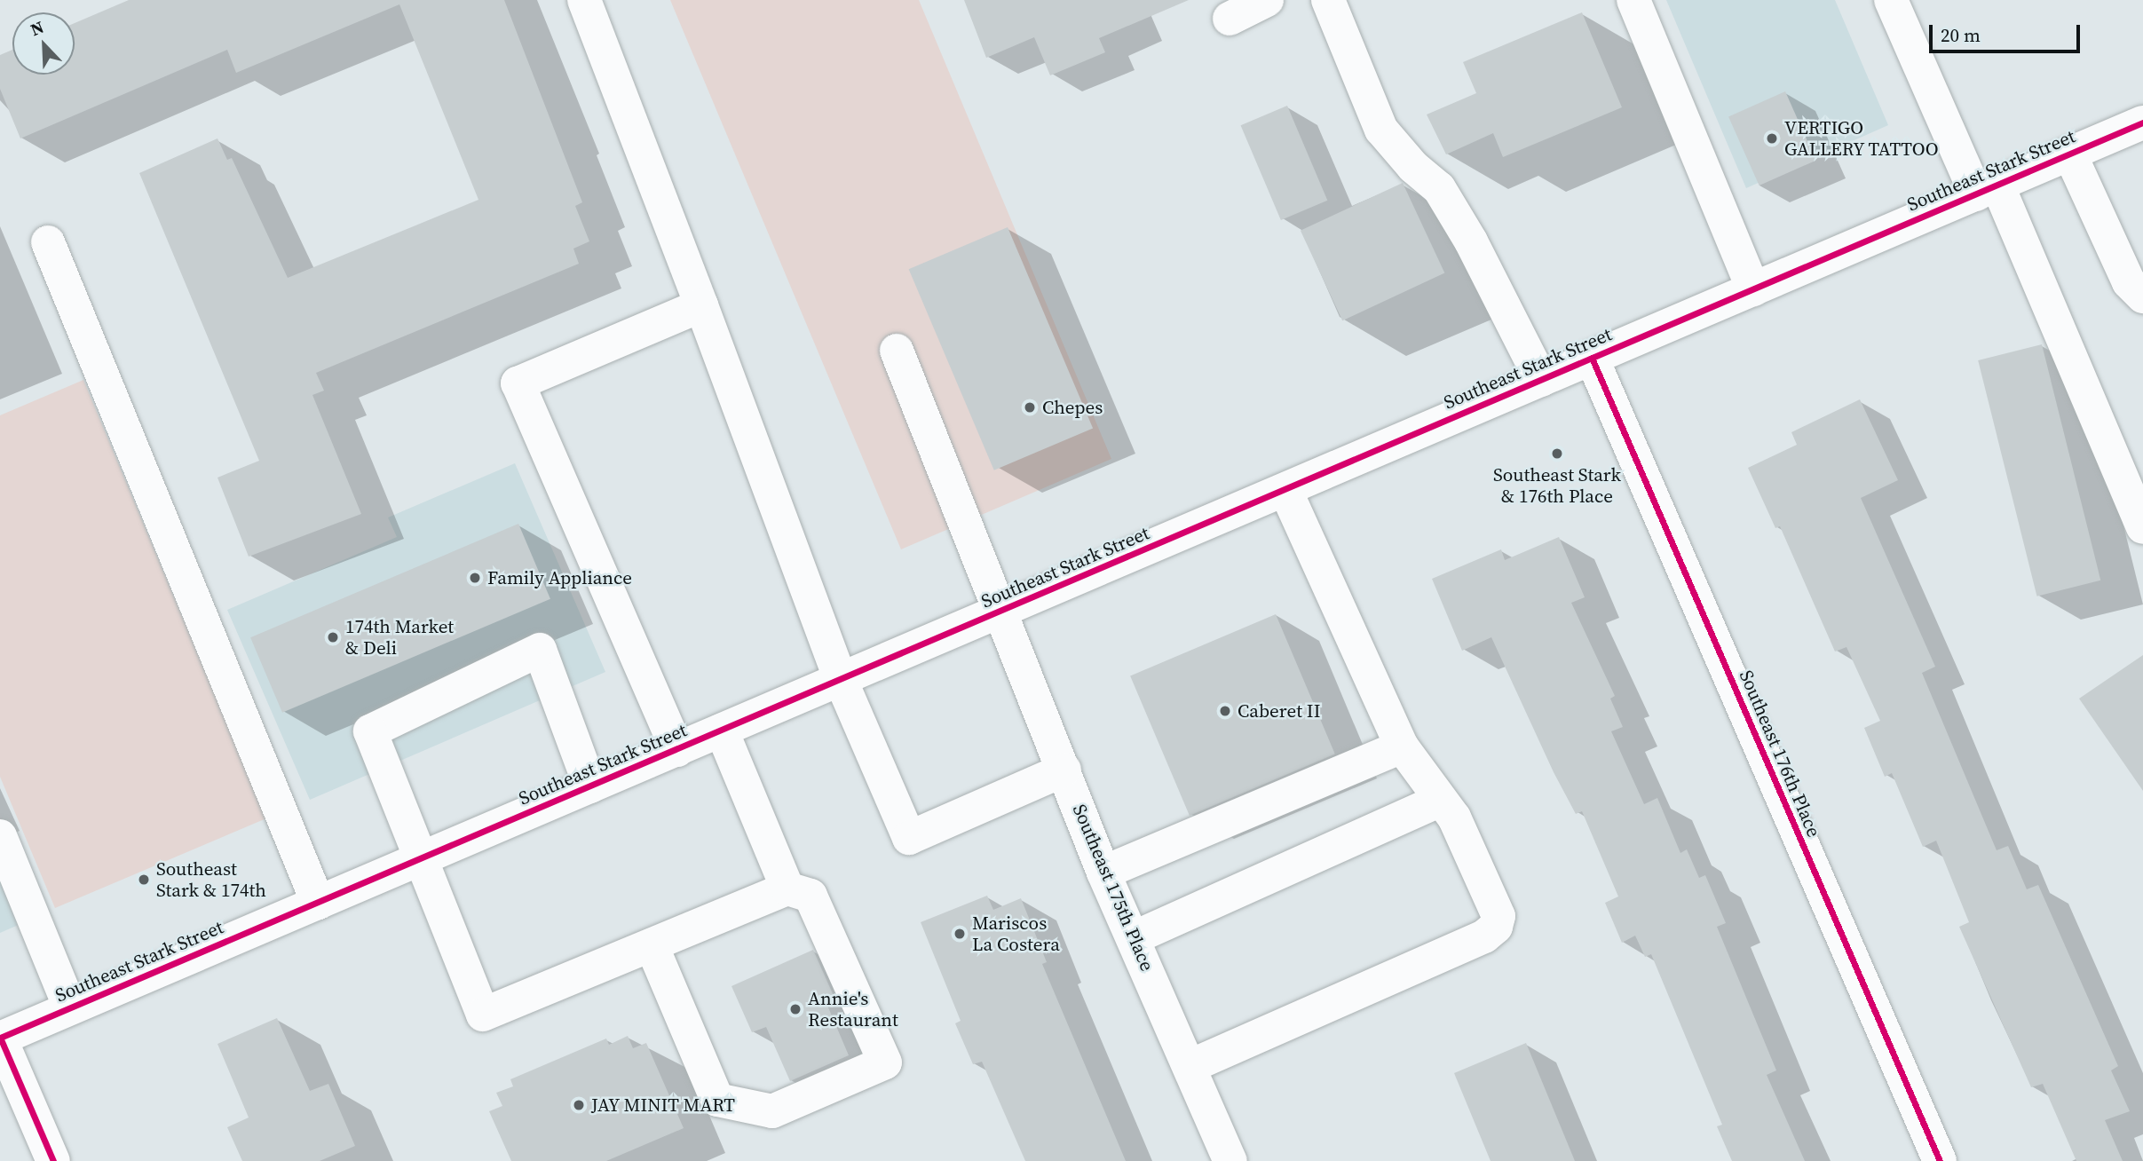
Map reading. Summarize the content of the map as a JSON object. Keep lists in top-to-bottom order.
{
  "streets": {
    "main road": ["Southeast Stark Street", "Southeast 176th Place", "Southeast 175th Place"]
  },
  "crossings": [
    ["Southeast Stark Street", "Southeast 176th Place"],
    ["Southeast Stark Street", "Southeast 175th Place"]
  ],
  "places": [
    "VERTIGO GALLERY TATTOO",
    "Chepes",
    "Southeast Stark & 176th Place",
    "Family Appliance",
    "174th Market & Deli",
    "Caberet II",
    "Southeast Stark & 174th",
    "Mariscos La Costera",
    "Annie's Restaurant",
    "JAY MINIT MART"
  ],
  "scale_bar": "20 m",
  "north": "top left"
}
